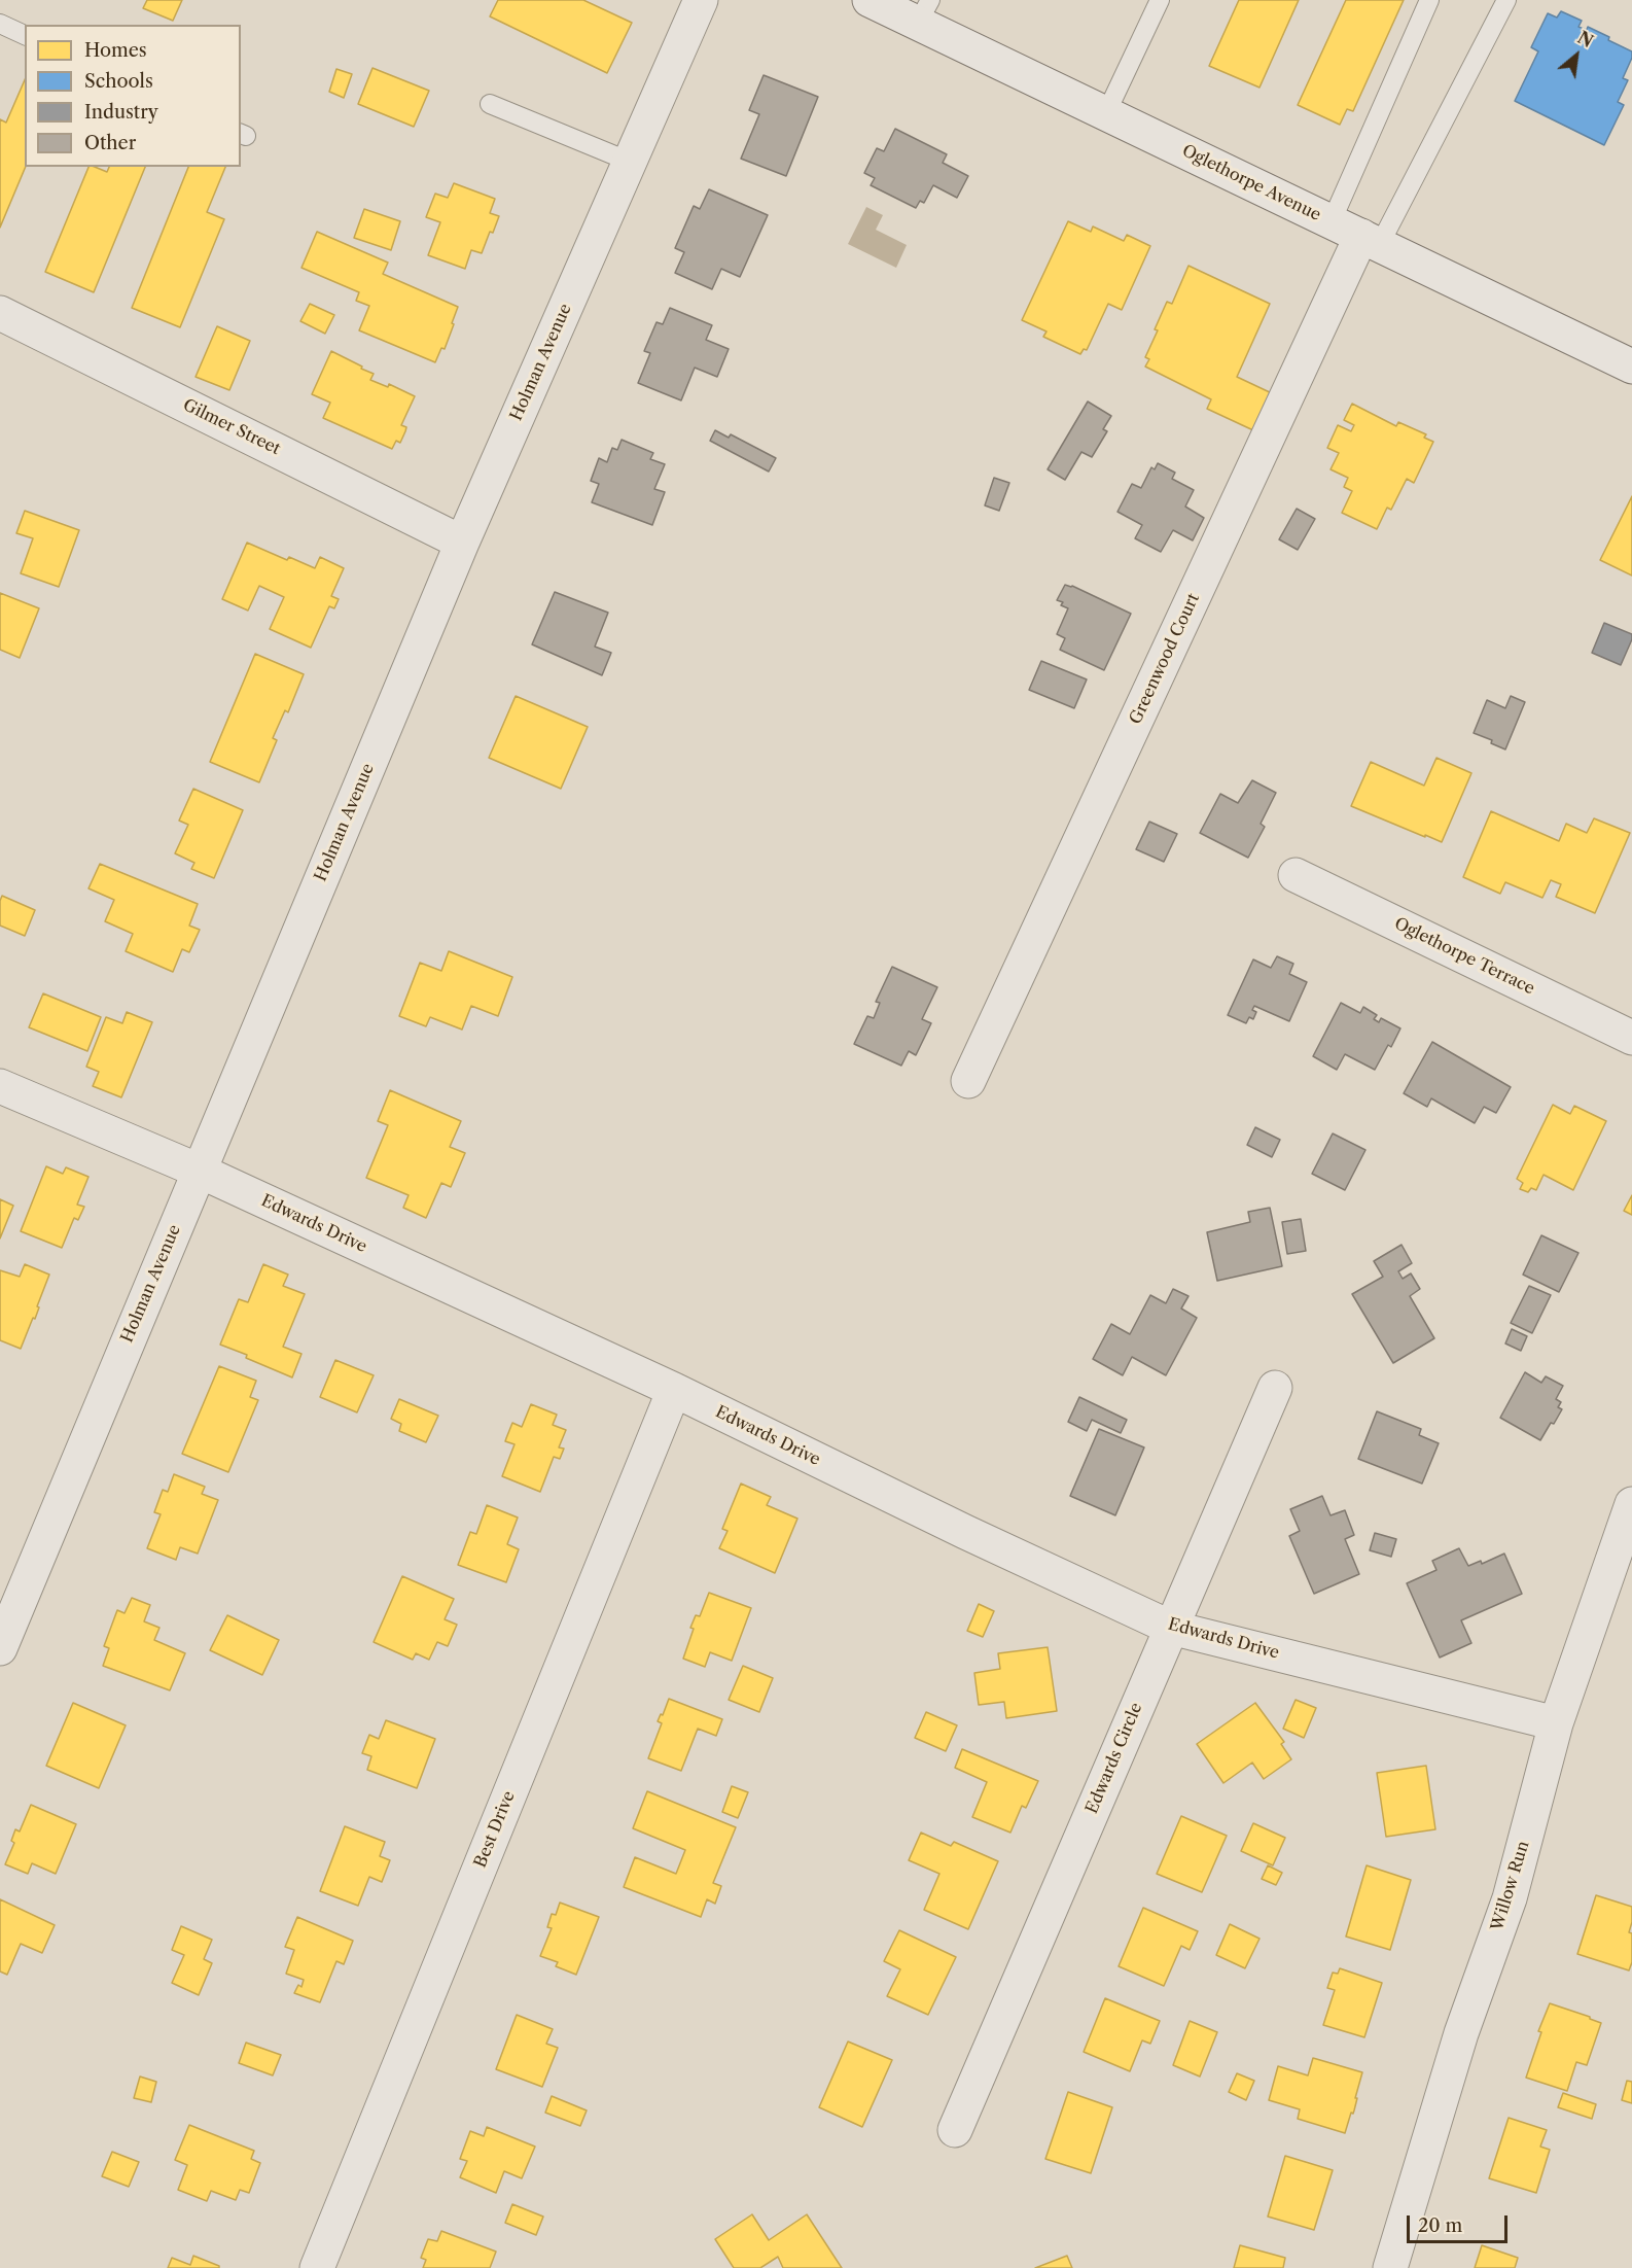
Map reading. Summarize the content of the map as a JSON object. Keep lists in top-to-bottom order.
{
  "streets": {
    "street": [
      "Oglethorpe Avenue",
      "Holman Avenue",
      "Gilmer Street",
      "Greenwood Court",
      "Oglethorpe Terrace",
      "Edwards Drive",
      "Edwards Circle",
      "Best Drive",
      "Willow Run"
    ]
  },
  "crossings": [
    ["Oglethorpe Avenue", "Greenwood Court"],
    ["Holman Avenue", "Gilmer Street"],
    ["Holman Avenue", "Edwards Drive"],
    ["Edwards Drive", "Edwards Circle"],
    ["Edwards Drive", "Best Drive"],
    ["Edwards Drive", "Willow Run"]
  ],
  "legend": [
    "Homes",
    "Schools",
    "Industry",
    "Other"
  ],
  "scale_bar": "20 m",
  "north": "top right"
}
